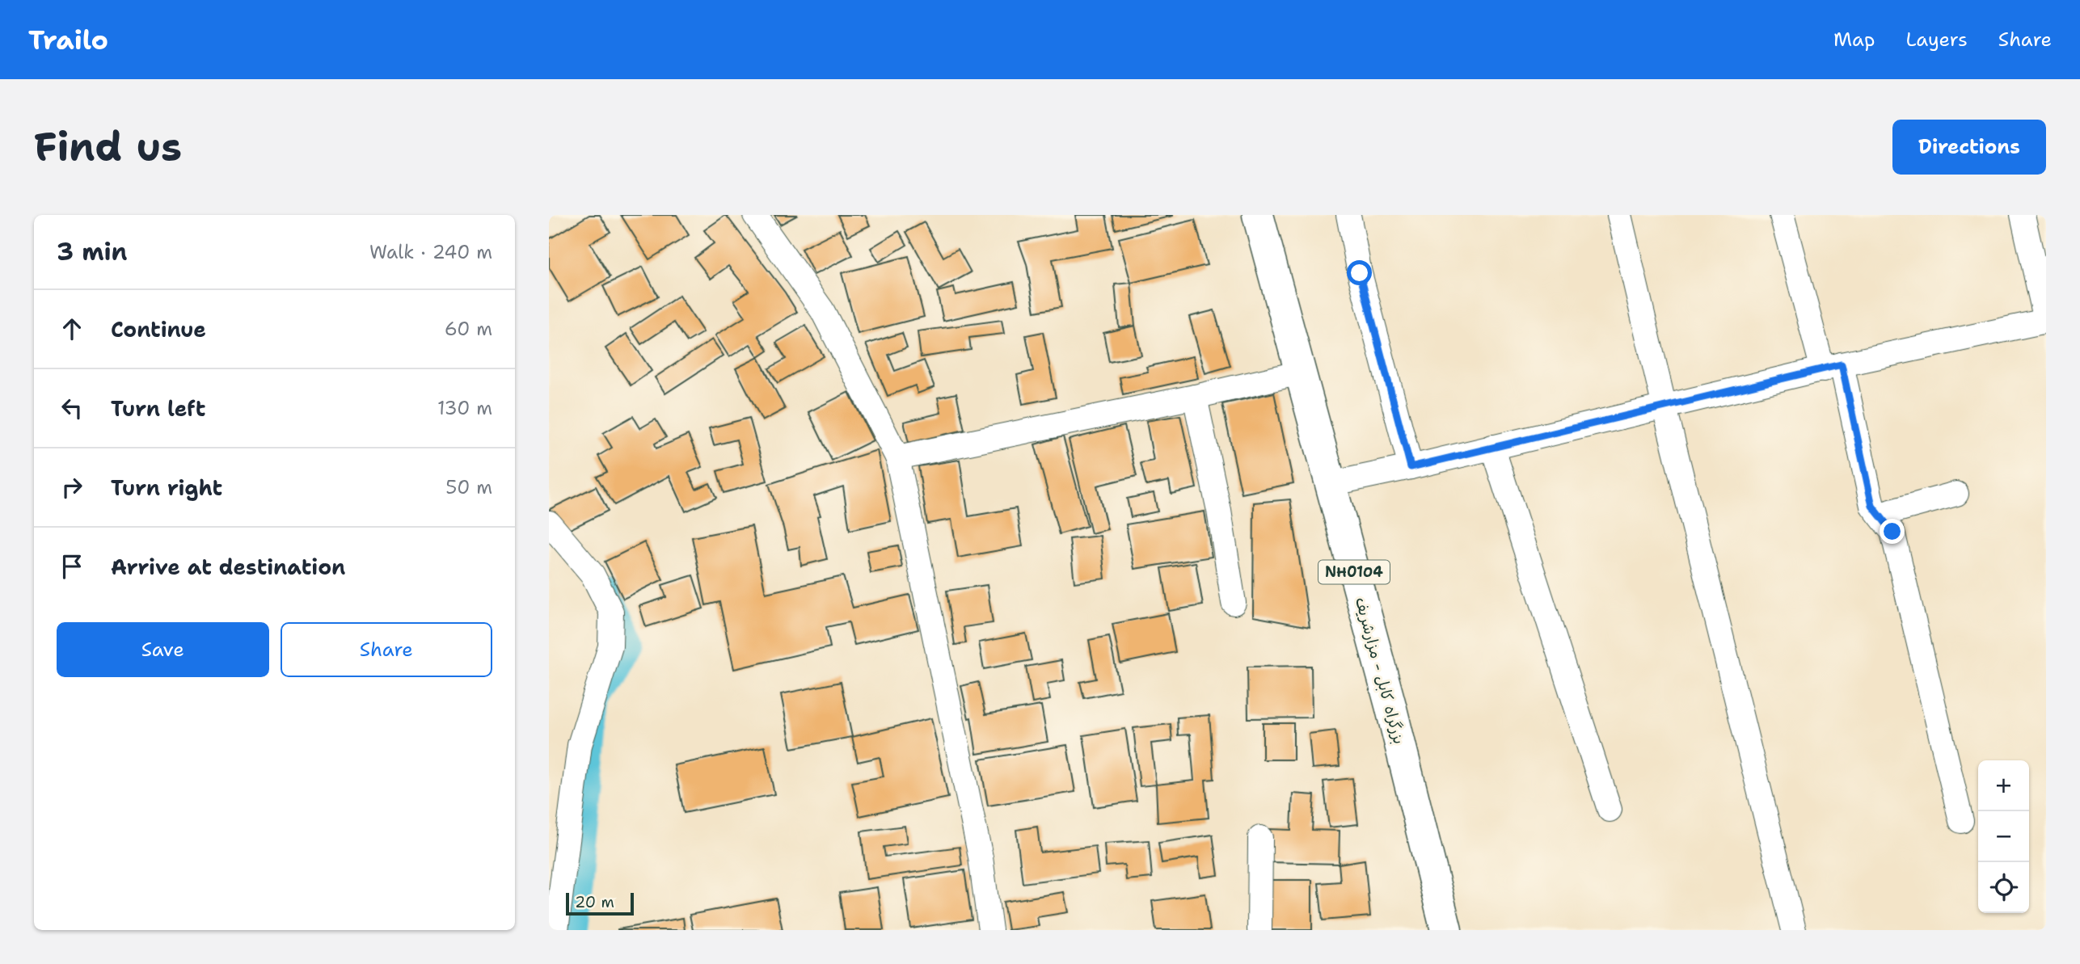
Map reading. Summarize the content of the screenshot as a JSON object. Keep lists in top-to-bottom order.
{
  "streets": {
    "highway": ["NH0104", "بزرگراه کابل - مزارشریف"]
  },
  "scale_bar": "20 m",
  "page": {
    "header": "Trailo",
    "nav": ["Map", "Layers", "Share"],
    "buttons": [
      "Directions",
      ["Save", "Share"]
    ],
    "title": "Find us",
    "heading": ["3 min", "Walk · 240 m"],
    "list": [
      ["Continue", "60 m"],
      ["Turn left", "130 m"],
      ["Turn right", "50 m"],
      "Arrive at destination"
    ],
    "map_buttons": ["+", "−"],
    "scale": "20 m"
  }
}
